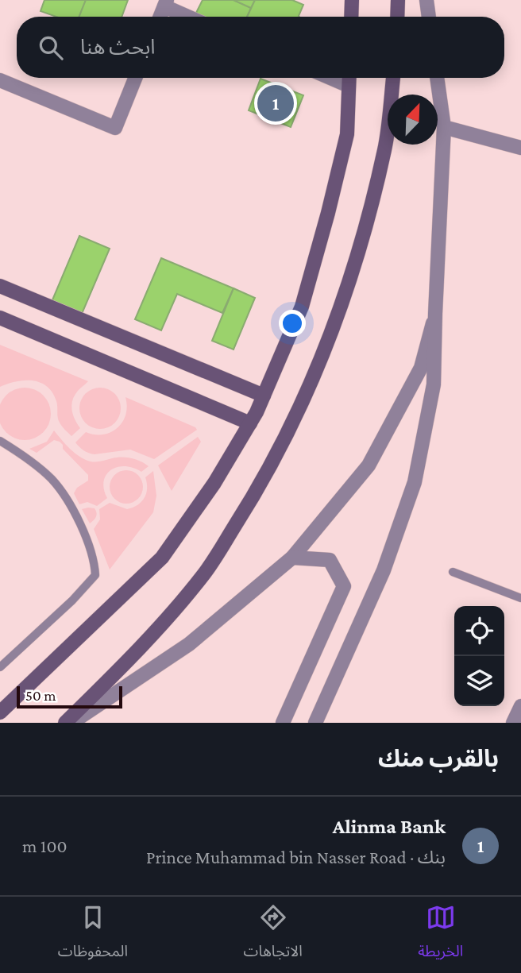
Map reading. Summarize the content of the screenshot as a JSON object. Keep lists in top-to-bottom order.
{
  "scale_bar": "50 m",
  "north": "top right",
  "page": {
    "search": "ابحث هنا",
    "pins": "1",
    "scale": "50 m",
    "heading": "بالقرب منك",
    "list": [
      {
        "mark": "1",
        "name": "Alinma Bank",
        "note": "بنك · Prince Muhammad bin Nasser Road",
        "value": "100 m"
      }
    ],
    "nav": ["الخريطة", "الاتجاهات", "المحفوظات"]
  }
}
